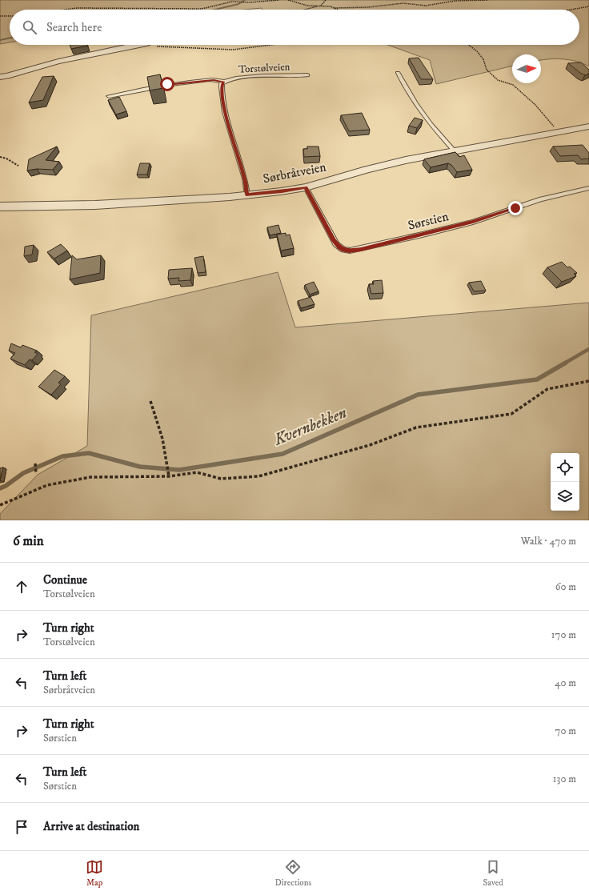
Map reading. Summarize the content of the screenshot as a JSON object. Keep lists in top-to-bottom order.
{
  "streets": {
    "street": ["Sørbråtveien"],
    "lane": ["Torstølveien", "Sørstien"]
  },
  "crossings": [
    ["Torstølveien", "Sørbråtveien"],
    ["Sørbråtveien", "Sørstien"]
  ],
  "water": ["Kvernbekken"],
  "north": "right",
  "page": {
    "search": "Search here",
    "heading": ["6 min", "Walk · 470 m"],
    "list": [
      ["Continue", "Torstølveien", "60 m"],
      ["Turn right", "Torstølveien", "170 m"],
      ["Turn left", "Sørbråtveien", "40 m"],
      ["Turn right", "Sørstien", "70 m"],
      ["Turn left", "Sørstien", "130 m"],
      "Arrive at destination"
    ],
    "nav": ["Map", "Directions", "Saved"]
  }
}
